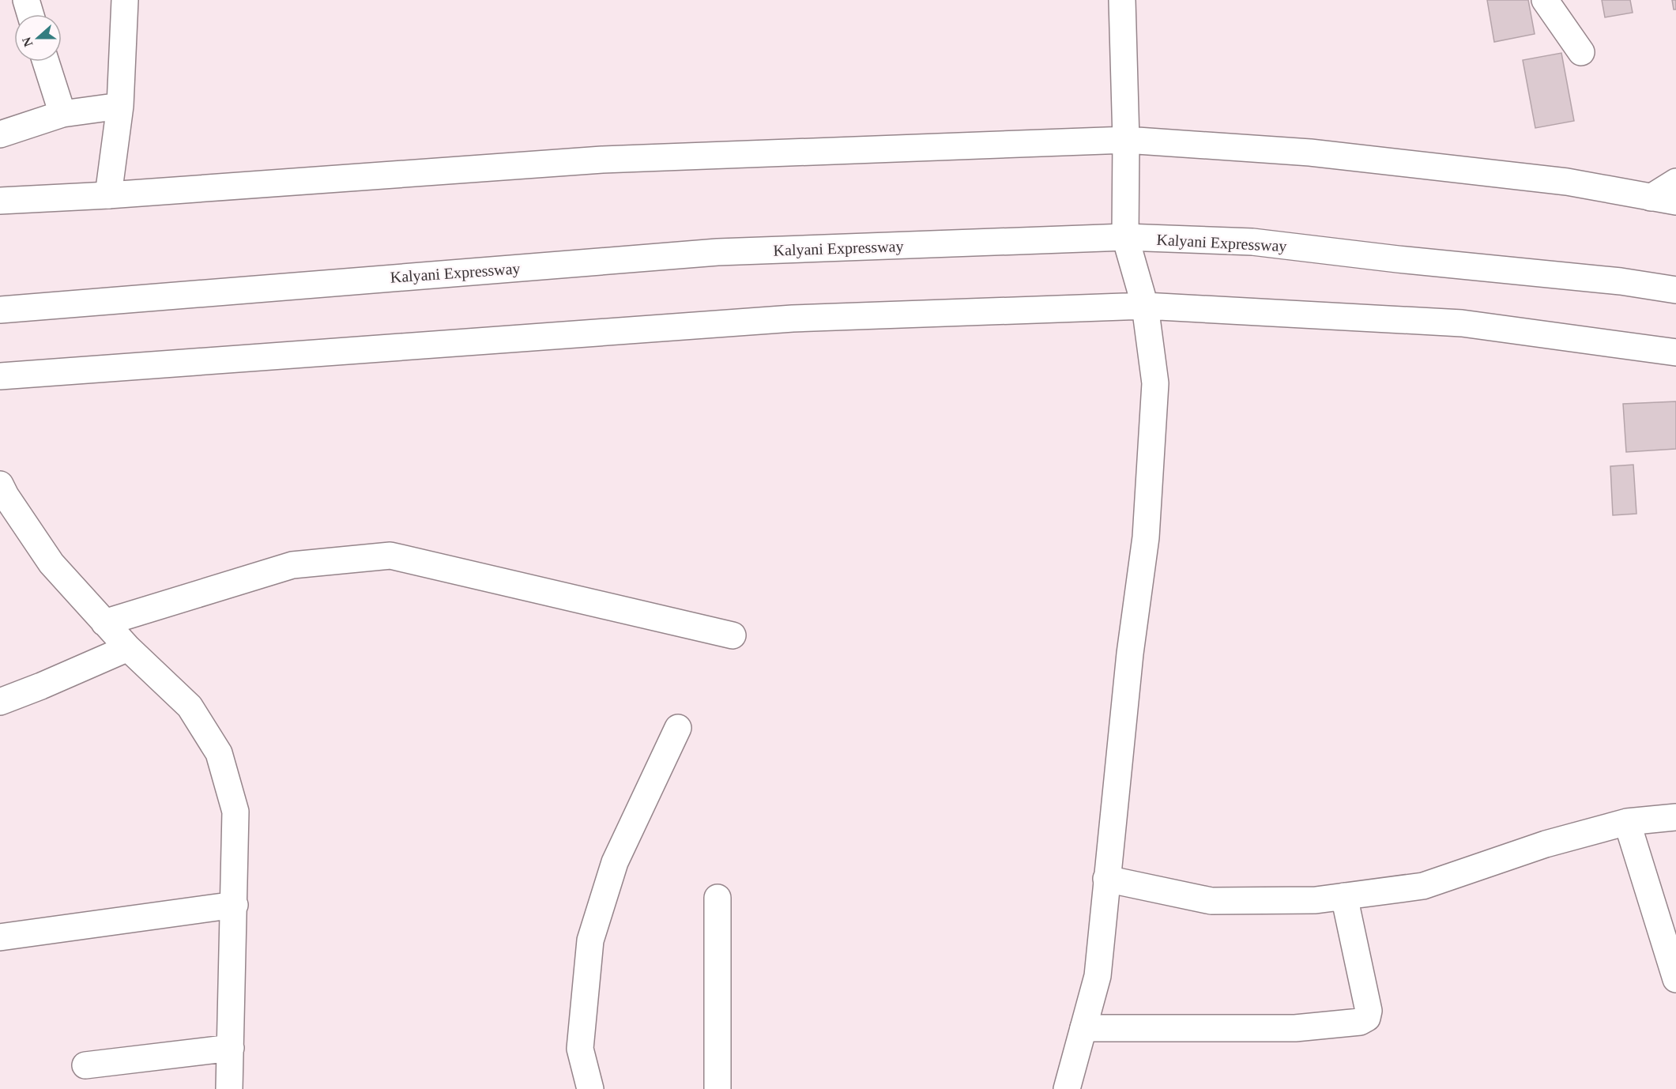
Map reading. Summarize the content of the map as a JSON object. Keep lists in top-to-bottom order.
{
  "streets": {
    "main road": ["Kalyani Expressway"]
  },
  "north": "left"
}
